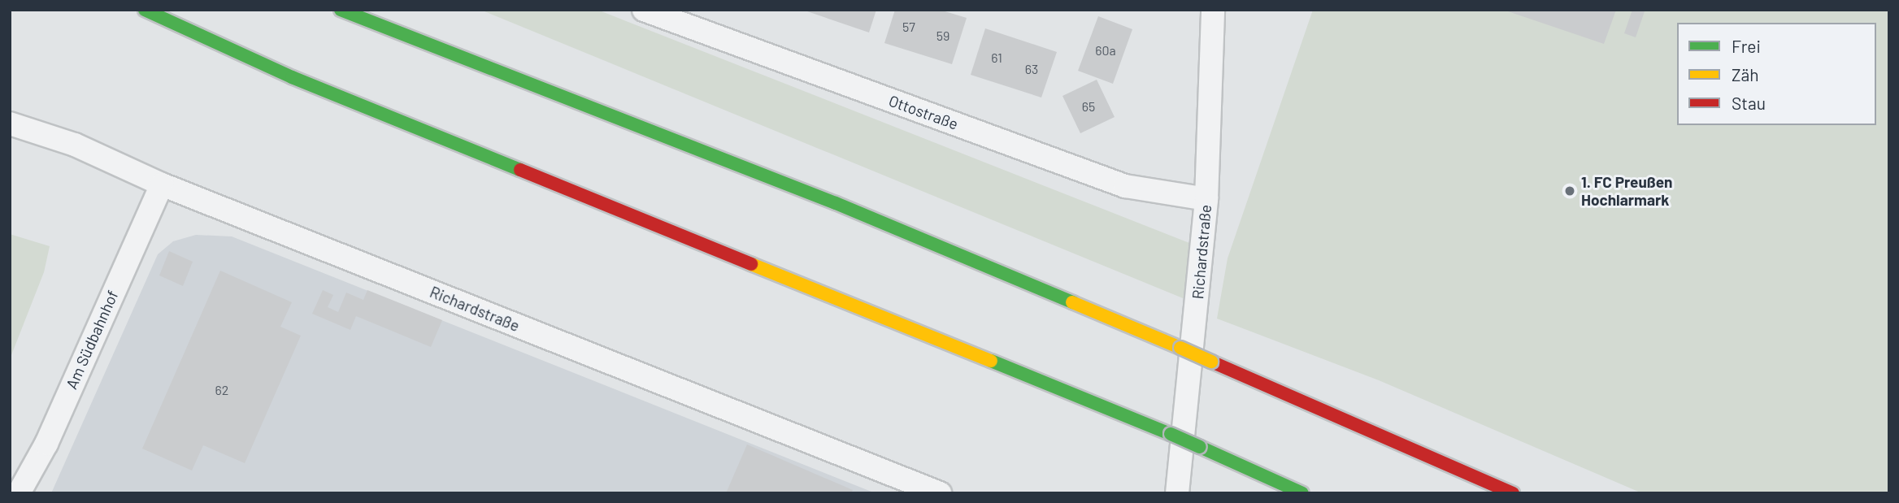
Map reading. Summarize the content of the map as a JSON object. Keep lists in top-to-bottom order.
{
  "streets": {
    "street": ["Ottostraße", "Richardstraße", "Am Südbahnhof"]
  },
  "crossings": [
    ["Ottostraße", "Richardstraße"],
    ["Richardstraße", "Am Südbahnhof"]
  ],
  "places": ["1. FC Preußen Hochlarmark"],
  "house_numbers": [
    "57",
    "59",
    "60a",
    "61",
    "63",
    "65",
    "62"
  ],
  "legend": ["Frei", "Zäh", "Stau"]
}
